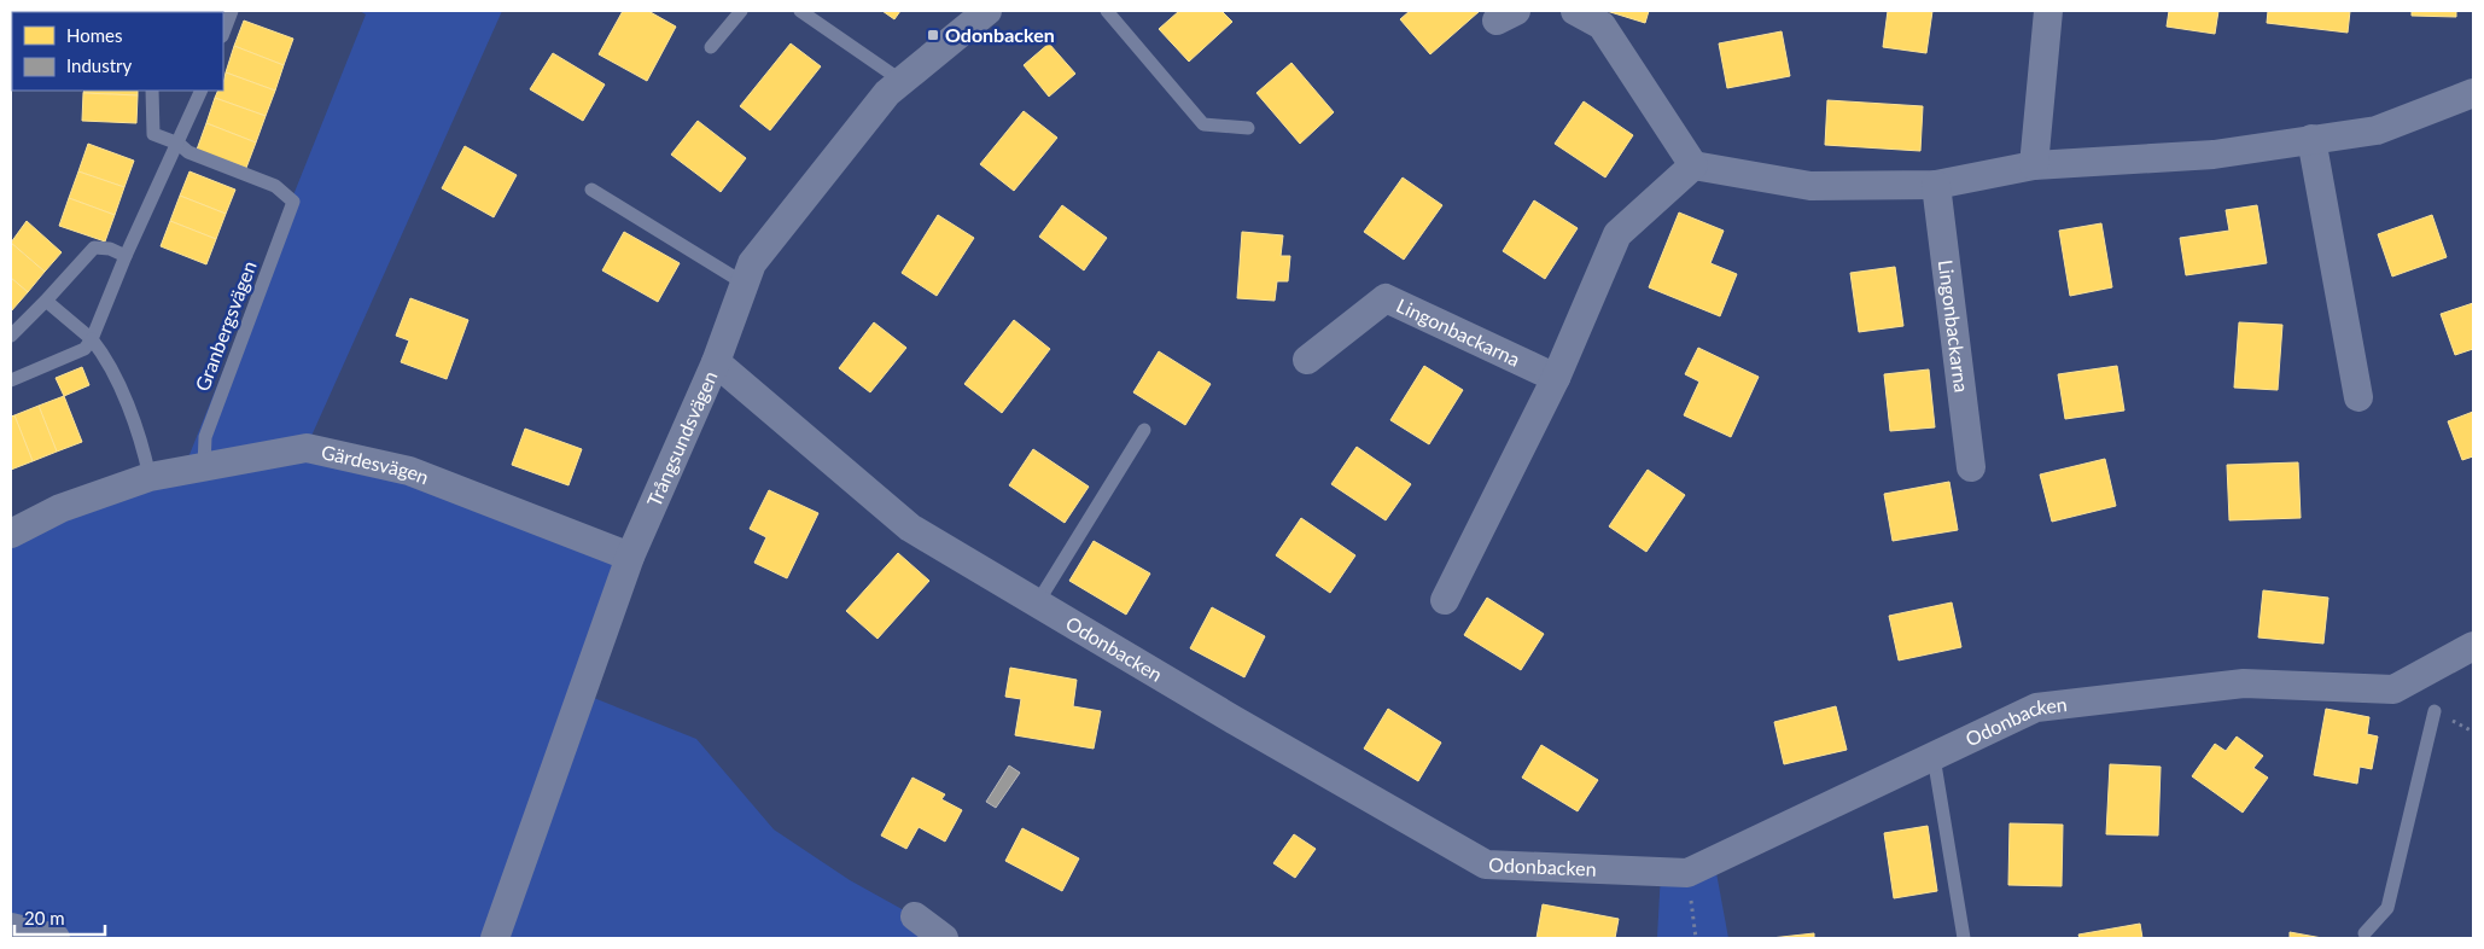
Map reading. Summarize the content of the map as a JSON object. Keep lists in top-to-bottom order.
{
  "streets": {
    "street": [
      "Lingonbackarna",
      "Trångsundsvägen",
      "Gärdesvägen",
      "Odonbacken"
    ],
    "lane": ["Granbergsvägen"]
  },
  "crossings": [
    ["Granbergsvägen", "Gärdesvägen"],
    ["Trångsundsvägen", "Gärdesvägen"],
    ["Trångsundsvägen", "Odonbacken"]
  ],
  "places": {
    "transit": ["Odonbacken"]
  },
  "legend": ["Homes", "Industry"],
  "scale_bar": "20 m"
}
